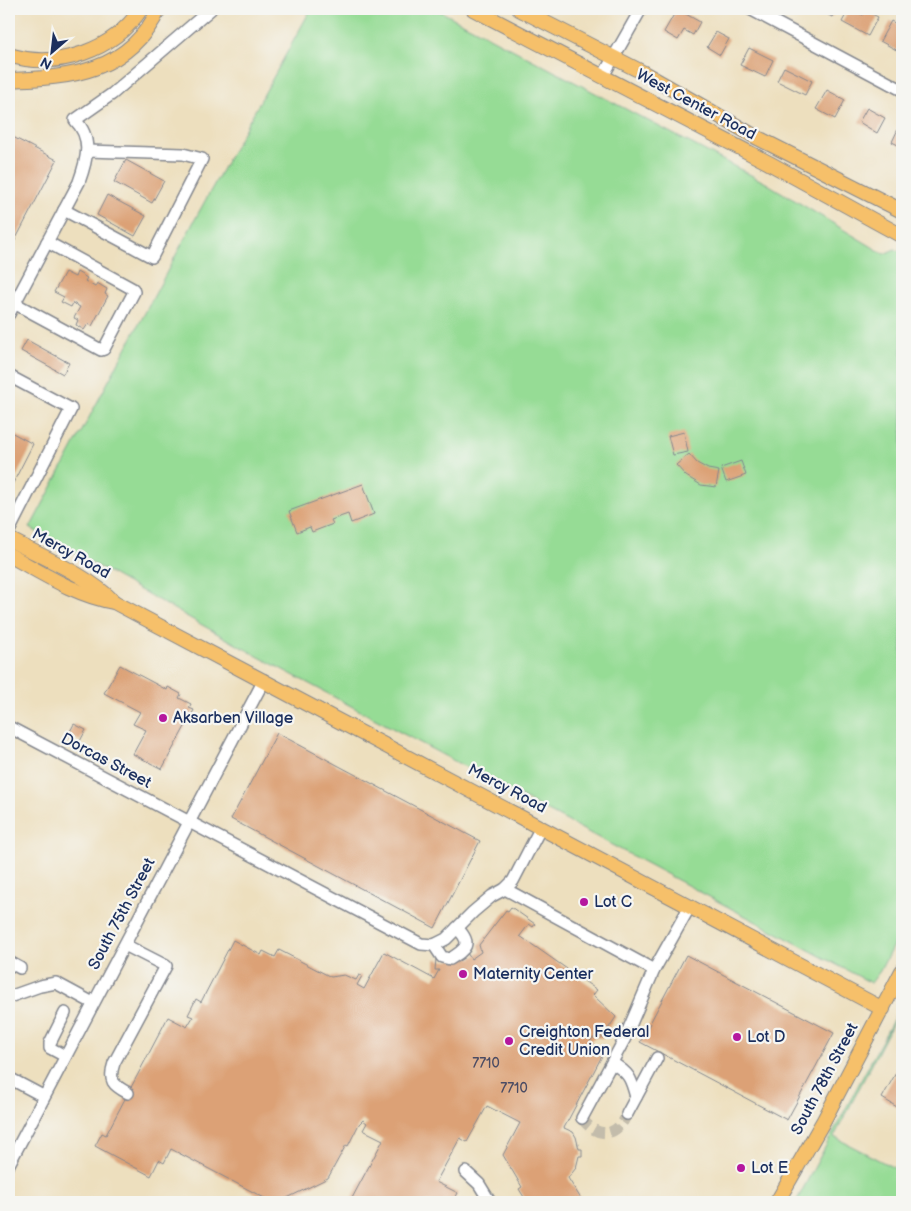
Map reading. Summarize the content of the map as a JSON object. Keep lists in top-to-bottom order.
{
  "streets": {
    "main road": ["West Center Road", "Mercy Road", "South 78th Street"],
    "street": ["Dorcas Street", "South 75th Street"]
  },
  "crossings": [
    ["Mercy Road", "South 75th Street"],
    ["Mercy Road", "South 78th Street"],
    ["Dorcas Street", "South 75th Street"]
  ],
  "places": [
    "Aksarben Village",
    "Lot C",
    "Maternity Center",
    "Lot D",
    "Creighton Federal Credit Union",
    "Lot E"
  ],
  "house_numbers": ["7710", "7710"],
  "north": "bottom left"
}
